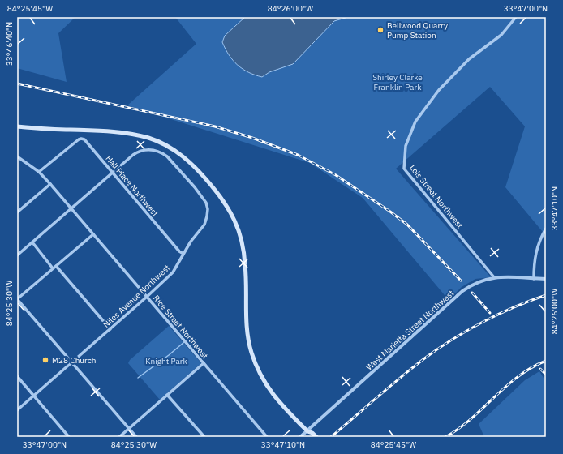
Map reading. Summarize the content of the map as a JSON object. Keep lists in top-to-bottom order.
{
  "streets": {
    "street": [
      "Hall Place Northwest",
      "Lois Street Northwest",
      "Niles Avenue Northwest",
      "Rice Street Northwest",
      "West Marietta Street Northwest"
    ]
  },
  "crossings": [
    ["Hall Place Northwest", "Niles Avenue Northwest"],
    ["Hall Place Northwest", "Rice Street Northwest"],
    ["Lois Street Northwest", "West Marietta Street Northwest"],
    ["Niles Avenue Northwest", "Rice Street Northwest"]
  ],
  "parks": ["Shirley Clarke Franklin Park", "Knight Park"],
  "places": ["Bellwood Quarry Pump Station", "M28 Church"],
  "coordinates": [
    "84°25'45\"W",
    "84°26'00\"W",
    "33°47'00\"N",
    "33°46'40\"N",
    "33°47'10\"N",
    "84°25'30\"W"
  ]
}
